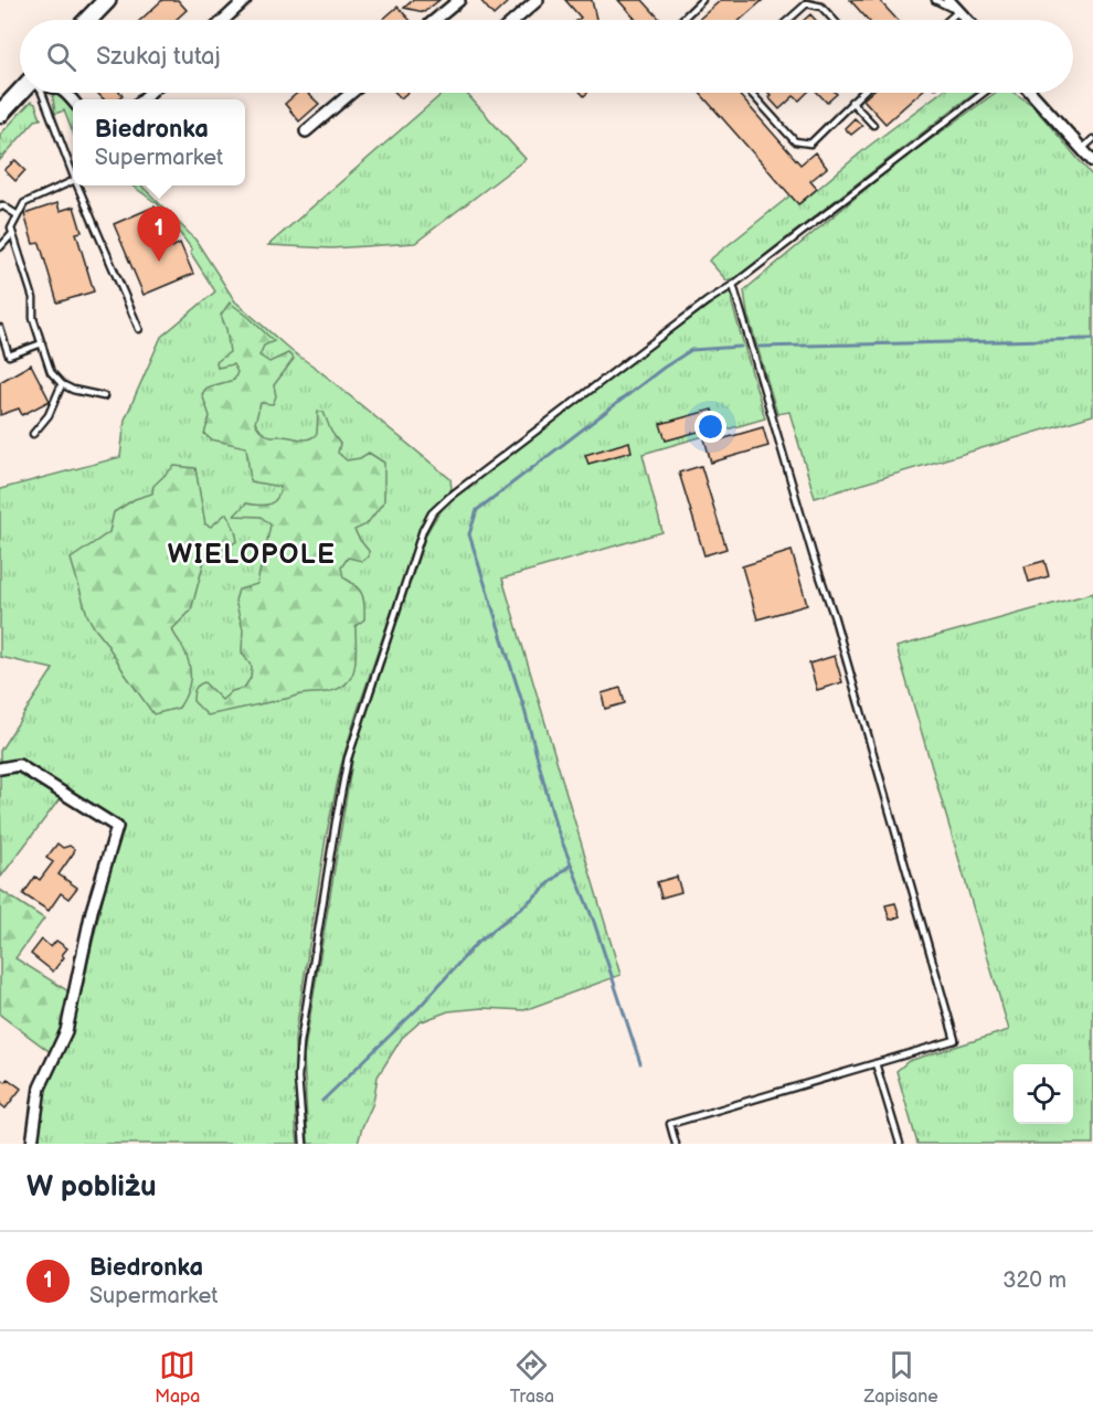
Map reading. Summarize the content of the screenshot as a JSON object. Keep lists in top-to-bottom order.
{
  "districts": ["WIELOPOLE"],
  "page": {
    "search": "Szukaj tutaj",
    "popup": ["Biedronka", "Supermarket"],
    "pins": "1",
    "heading": "W pobliżu",
    "list": [
      {
        "mark": "1",
        "name": "Biedronka",
        "note": "Supermarket",
        "value": "320 m"
      }
    ],
    "nav": ["Mapa", "Trasa", "Zapisane"]
  }
}
